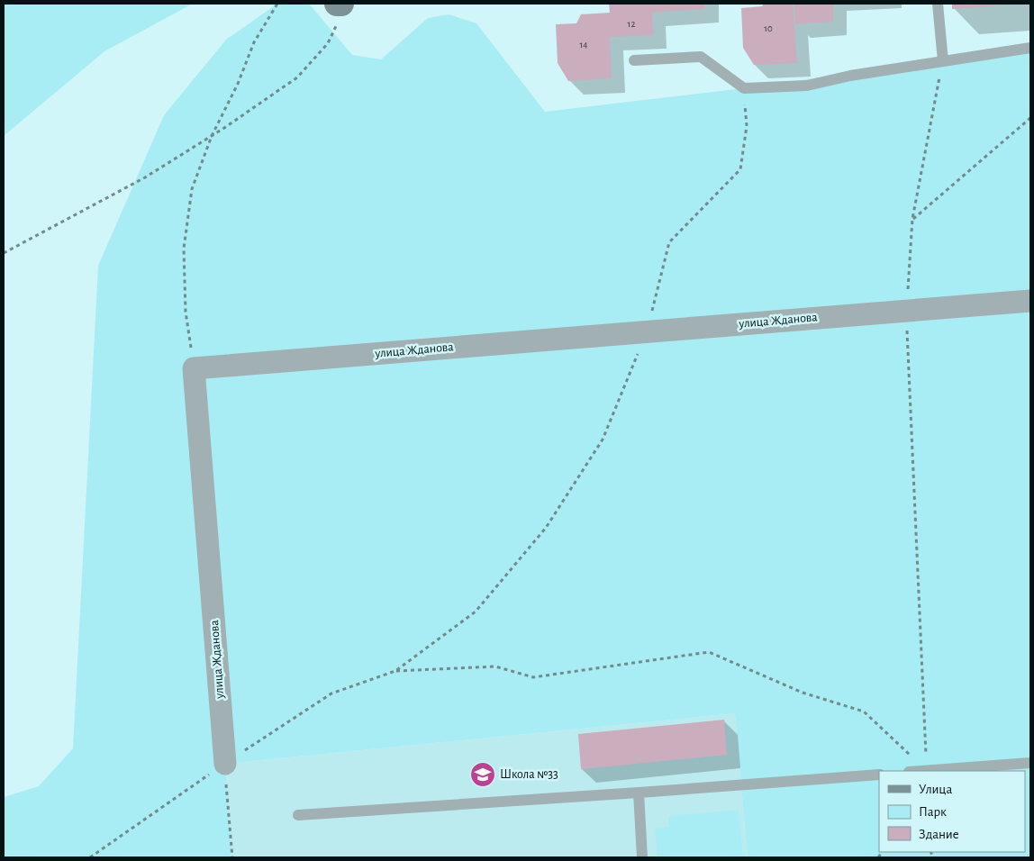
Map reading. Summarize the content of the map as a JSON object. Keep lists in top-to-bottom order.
{
  "streets": {
    "street": ["улица Жданова"]
  },
  "places": {
    "school or university": ["Школа №33"]
  },
  "house_numbers": ["12", "10", "14"],
  "legend": ["Улица", "Парк", "Здание"]
}
